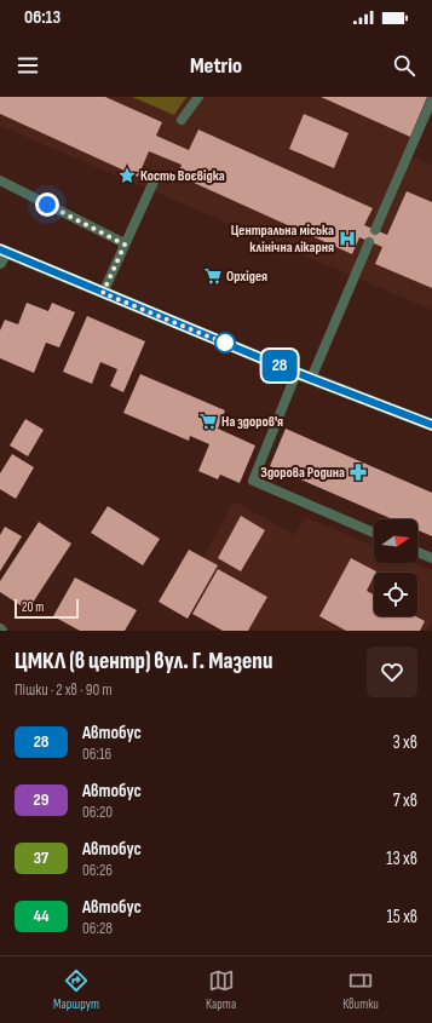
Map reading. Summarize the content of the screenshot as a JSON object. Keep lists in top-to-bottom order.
{
  "places": {
    "place": ["Кость Воєвідка"],
    "hospital": ["Центральна міська клінічна лікарня"],
    "supermarket": ["Орхідея", "На здоров'я"],
    "pharmacy": ["Здорова Родина"]
  },
  "lines": ["bus line 28"],
  "scale_bar": "20 m",
  "north": "right",
  "page": {
    "status": "06:13",
    "header": "Metrio",
    "on_map": "28",
    "scale": "20 m",
    "heading": ["ЦМКЛ (в центр) вул. Г. Мазепи", "Пішки · 2 хв · 90 m"],
    "list": [
      {
        "mark": "28",
        "name": "Автобус",
        "note": "06:16",
        "value": "3 хв"
      },
      {
        "mark": "29",
        "name": "Автобус",
        "note": "06:20",
        "value": "7 хв"
      },
      {
        "mark": "37",
        "name": "Автобус",
        "note": "06:26",
        "value": "13 хв"
      },
      {
        "mark": "44",
        "name": "Автобус",
        "note": "06:28",
        "value": "15 хв"
      }
    ],
    "tabs": ["Маршрут", "Карта", "Квитки"]
  }
}
